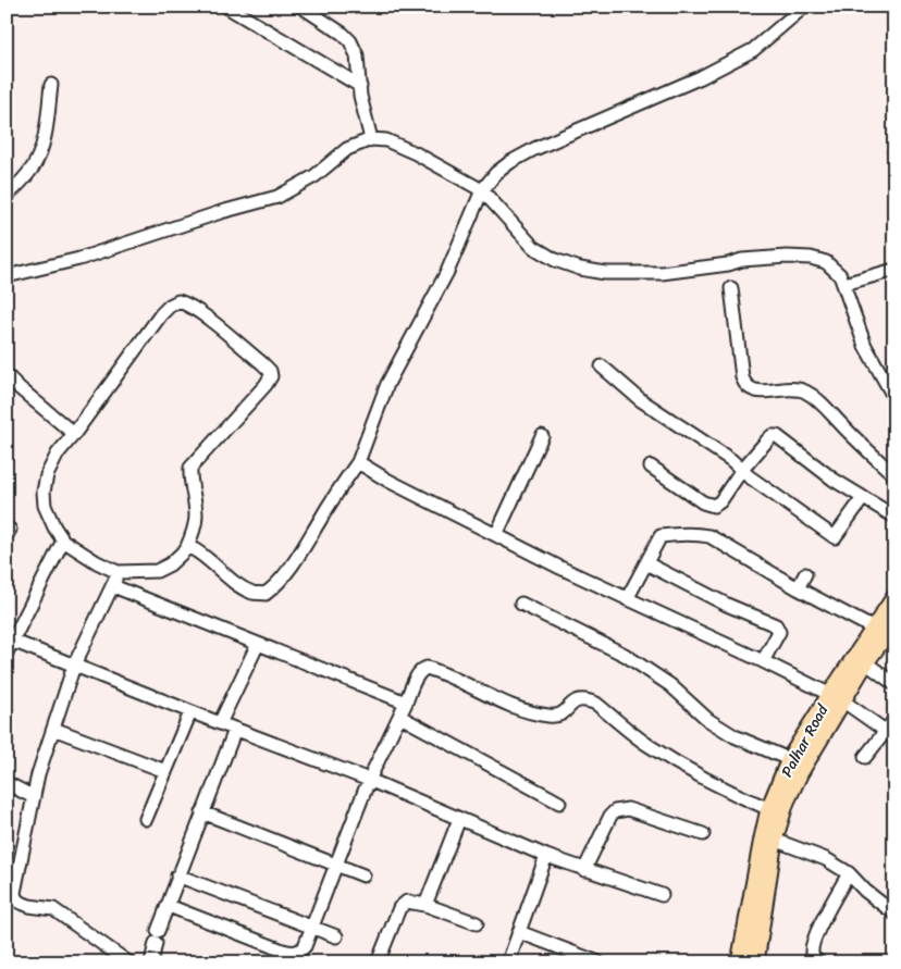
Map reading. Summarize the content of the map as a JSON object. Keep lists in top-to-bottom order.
{
  "streets": {
    "main road": ["Palhar Road"]
  }
}
